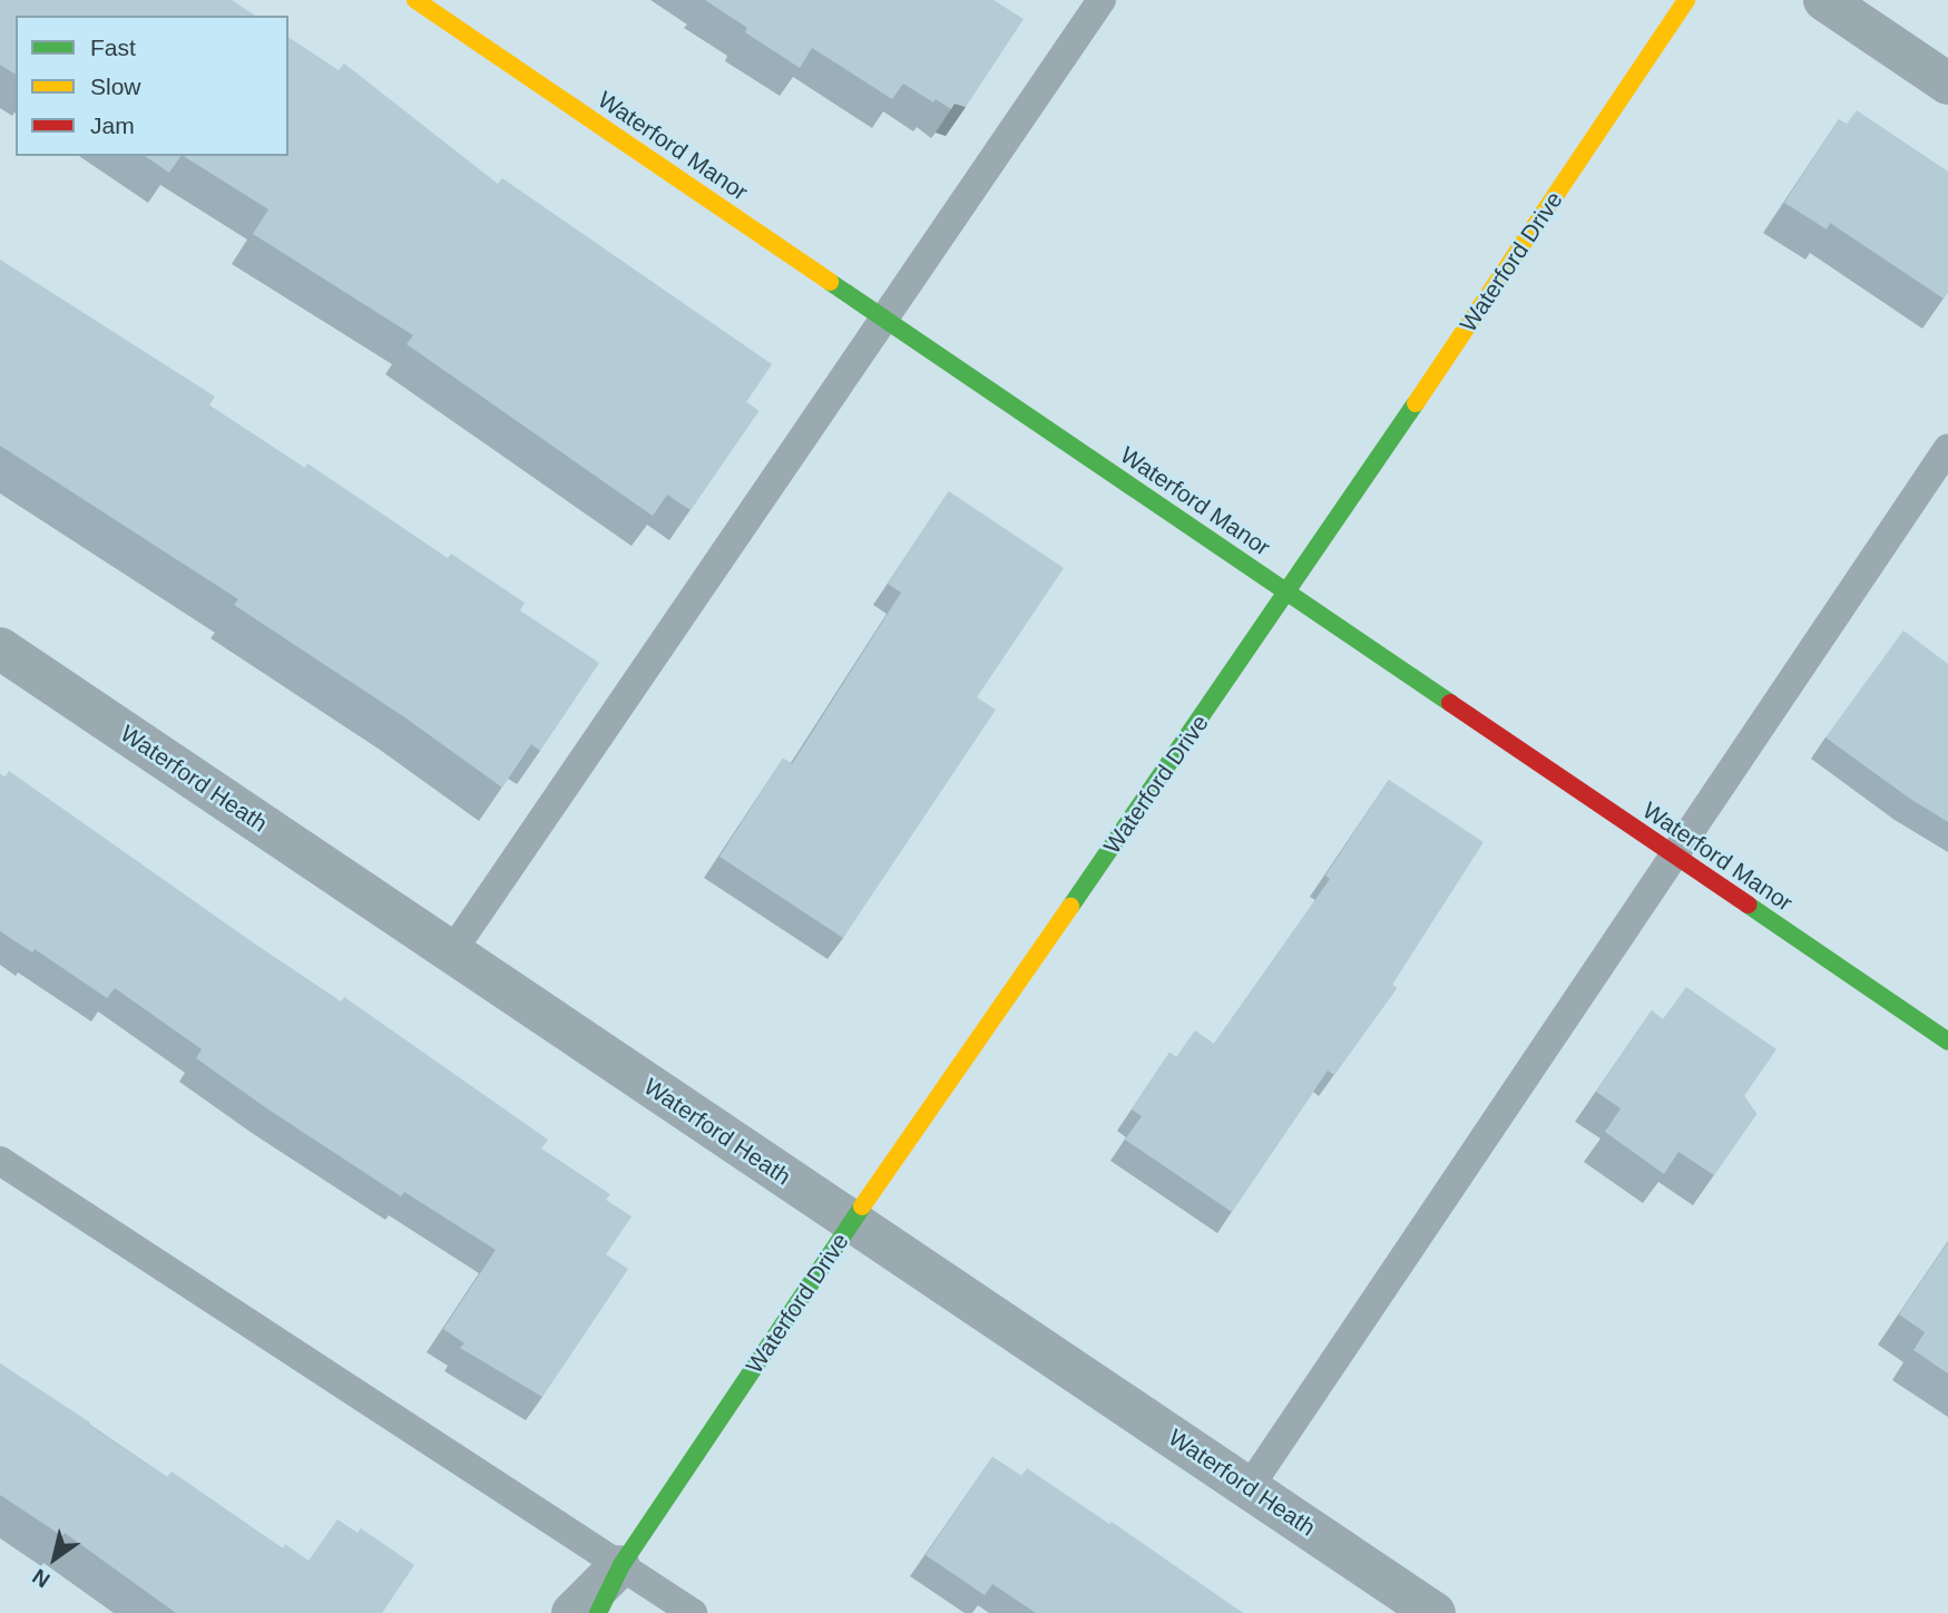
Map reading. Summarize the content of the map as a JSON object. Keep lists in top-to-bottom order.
{
  "streets": {
    "street": ["Waterford Manor", "Waterford Drive", "Waterford Heath"]
  },
  "crossings": [
    ["Waterford Manor", "Waterford Drive"],
    ["Waterford Drive", "Waterford Heath"]
  ],
  "legend": ["Fast", "Slow", "Jam"],
  "north": "bottom left"
}
